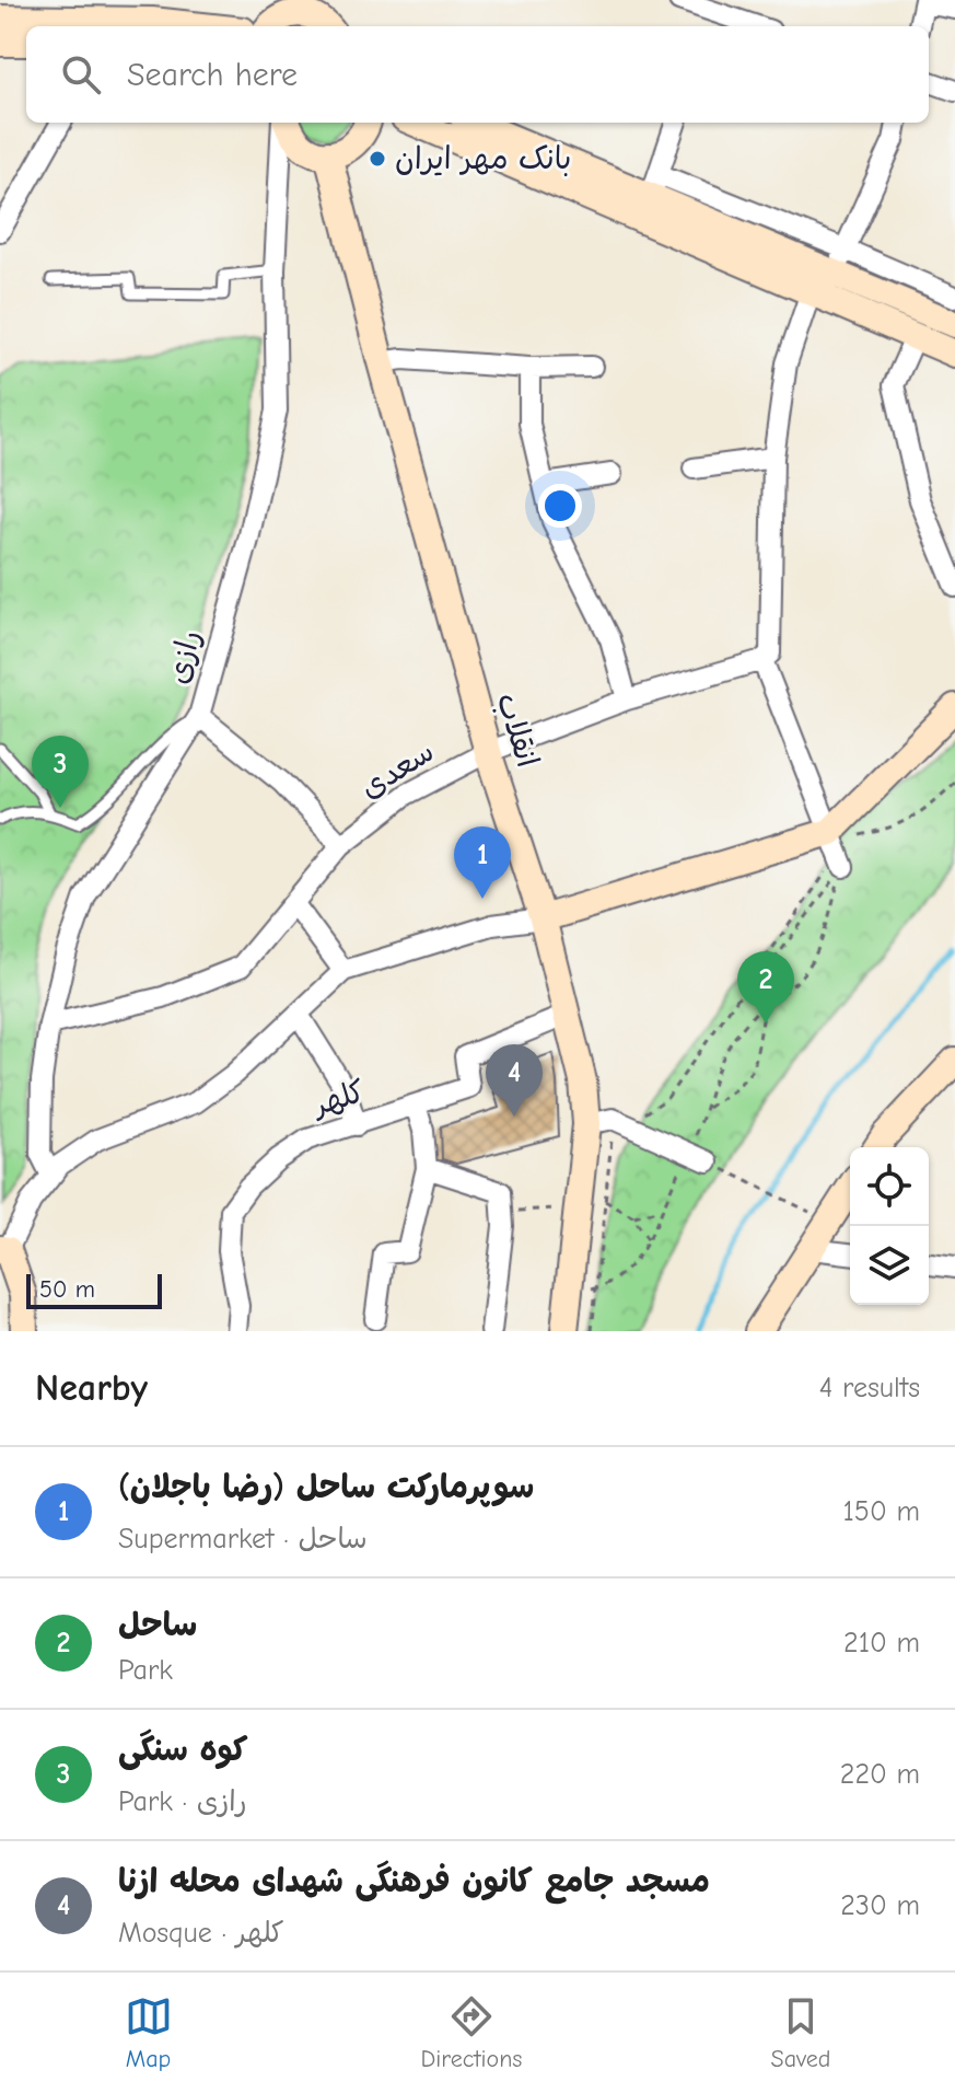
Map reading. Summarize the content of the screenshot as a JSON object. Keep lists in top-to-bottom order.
{
  "streets": {
    "street": [
      "رازی",
      "انقلاب",
      "سعدی",
      "کلهر"
    ]
  },
  "crossings": [
    ["رازی", "سعدی"],
    ["انقلاب", "سعدی"],
    ["انقلاب", "کلهر"]
  ],
  "places": ["بانک مهر ایران"],
  "scale_bar": "50 m",
  "page": {
    "search": "Search here",
    "pins": [
      "3",
      "1",
      "2",
      "4"
    ],
    "scale": "50 m",
    "heading": ["Nearby", "4 results"],
    "list": [
      {
        "mark": "1",
        "name": "سوپرمارکت ساحل (رضا باجلان)",
        "note": "Supermarket · ساحل",
        "value": "150 m"
      },
      {
        "mark": "2",
        "name": "ساحل",
        "note": "Park",
        "value": "210 m"
      },
      {
        "mark": "3",
        "name": "کوه سنگی",
        "note": "Park · رازی",
        "value": "220 m"
      },
      {
        "mark": "4",
        "name": "مسجد جامع کانون فرهنگی شهدای محله ازنا",
        "note": "Mosque · کلهر",
        "value": "230 m"
      }
    ],
    "nav": ["Map", "Directions", "Saved"]
  }
}
